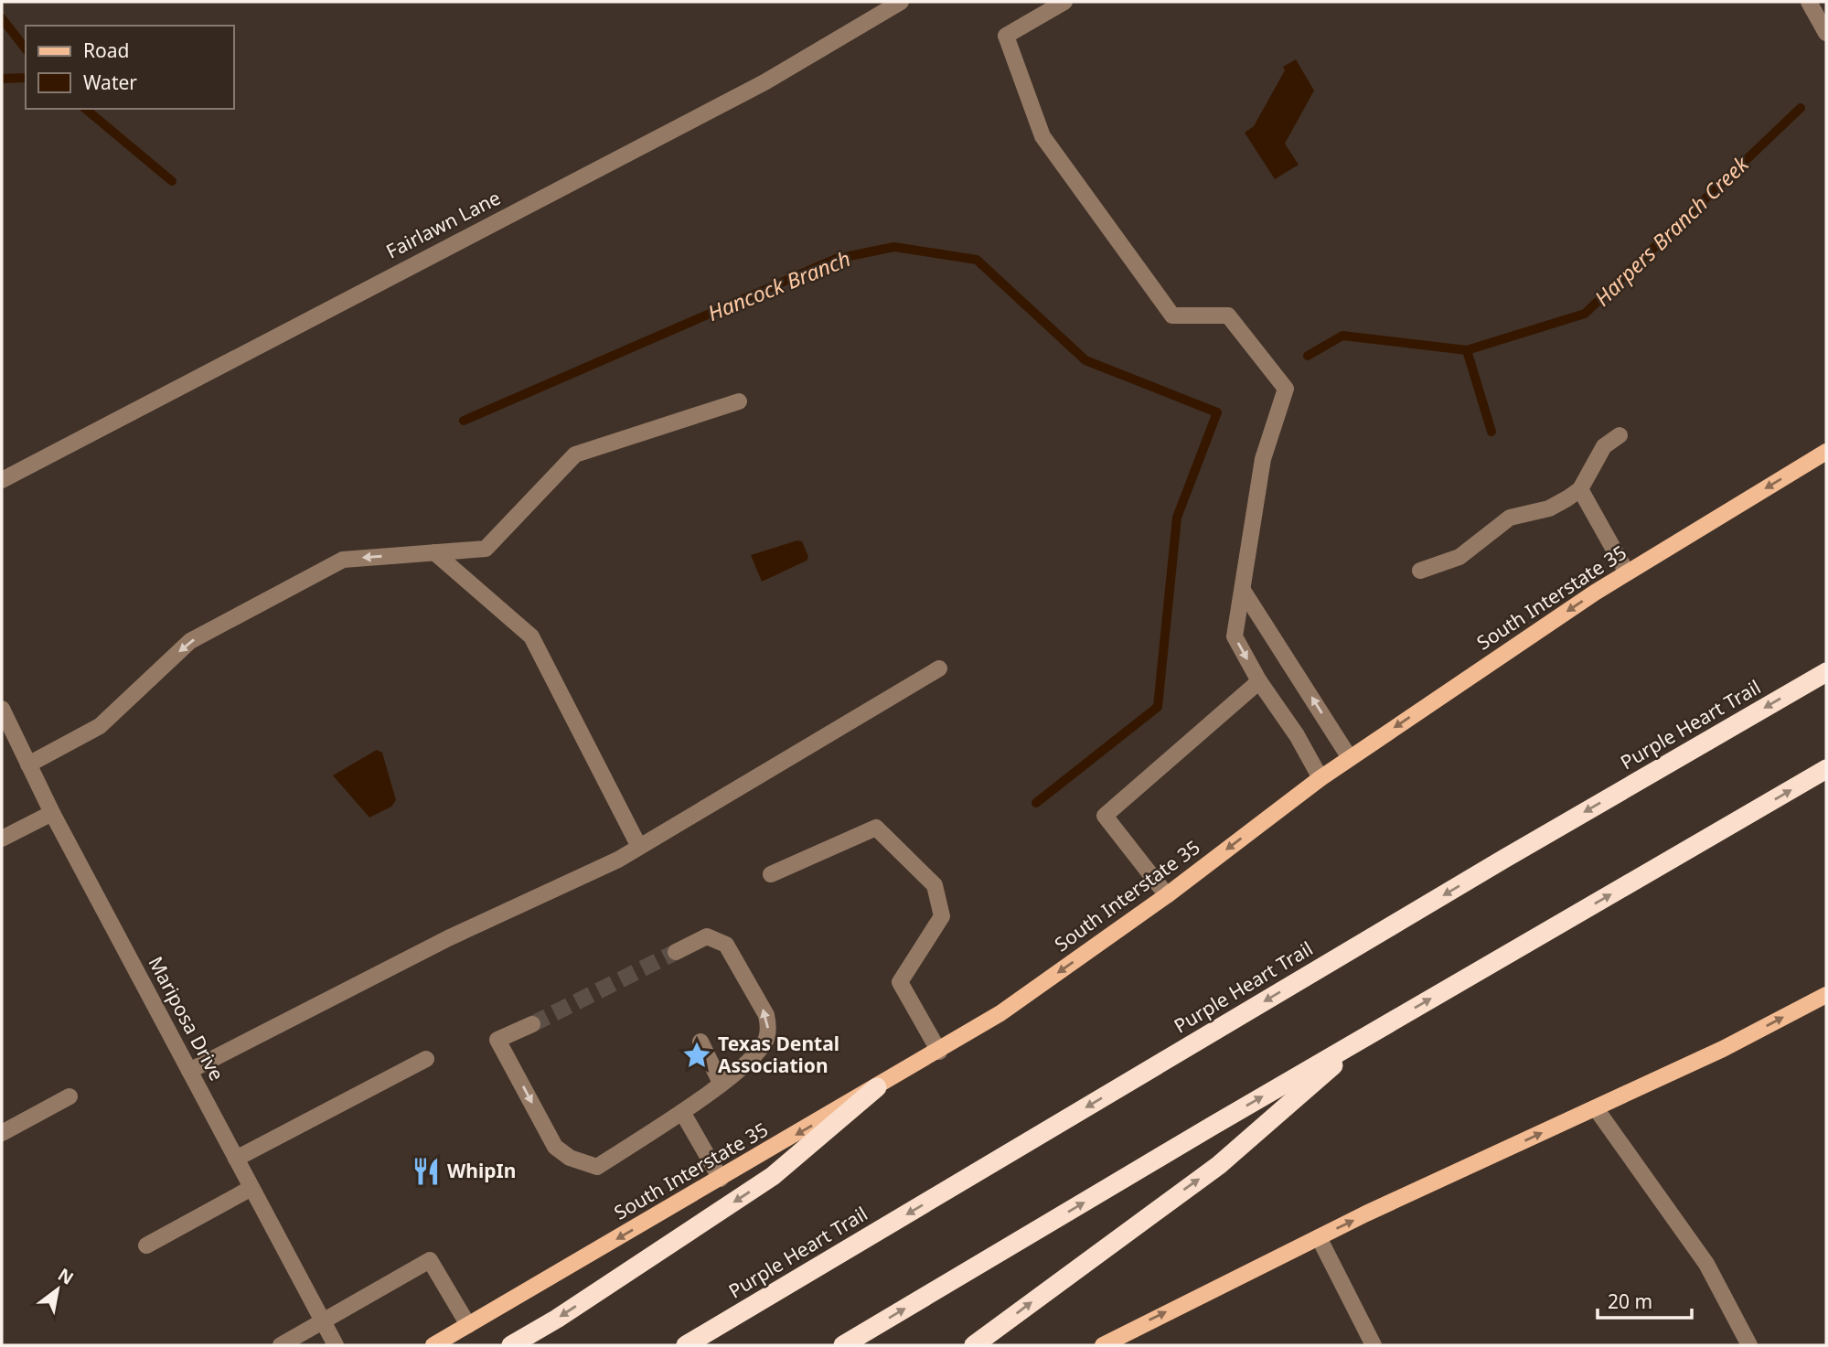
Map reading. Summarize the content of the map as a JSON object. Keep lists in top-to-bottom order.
{
  "streets": {
    "highway": ["Purple Heart Trail"],
    "main road": ["South Interstate 35"],
    "street": ["Fairlawn Lane", "Mariposa Drive"]
  },
  "one_way": ["South Interstate 35"],
  "water": ["Harpers Branch Creek", "Hancock Branch"],
  "places": {
    "place": ["Texas Dental Association"],
    "restaurant": ["WhipIn"]
  },
  "legend": ["Road", "Water"],
  "scale_bar": "20 m",
  "north": "top right"
}
